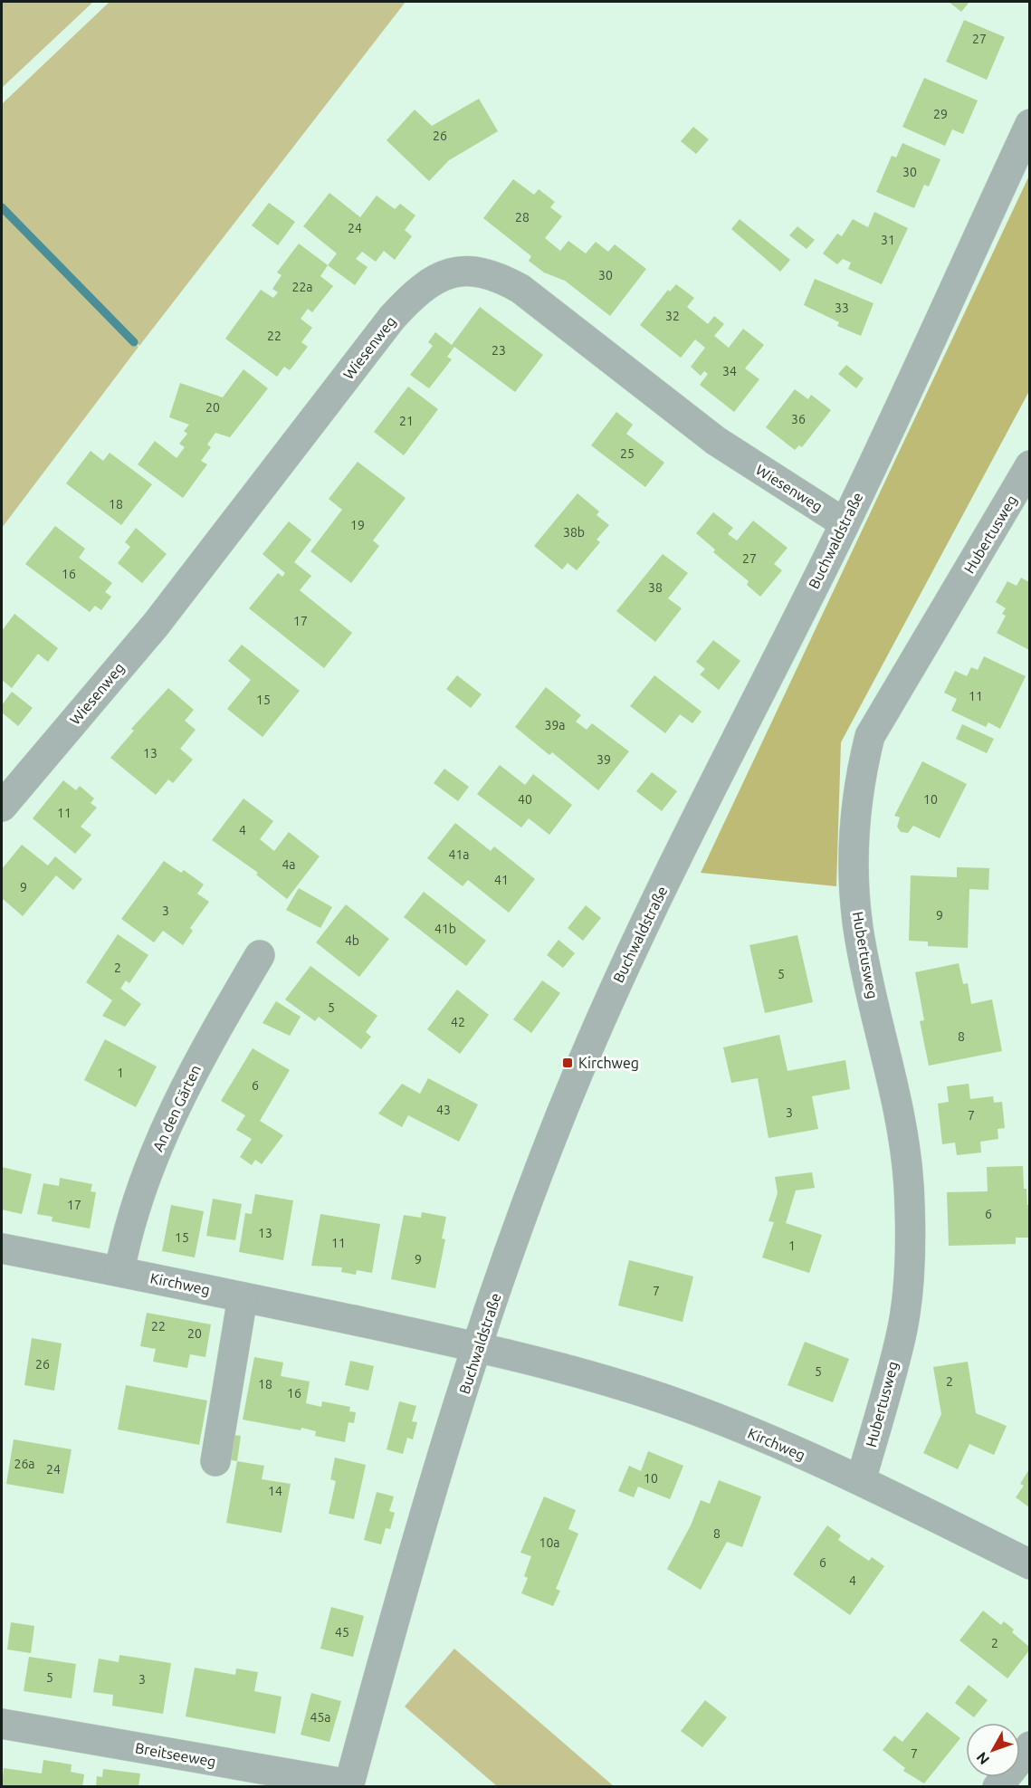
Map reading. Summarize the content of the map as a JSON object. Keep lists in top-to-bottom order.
{
  "streets": {
    "street": [
      "Wiesenweg",
      "Hubertusweg",
      "Buchwaldstraße",
      "An den Gärten",
      "Kirchweg",
      "Breitseeweg"
    ]
  },
  "crossings": [
    ["Wiesenweg", "Buchwaldstraße"],
    ["Hubertusweg", "Kirchweg"],
    ["Buchwaldstraße", "Kirchweg"],
    ["Buchwaldstraße", "Breitseeweg"],
    ["An den Gärten", "Kirchweg"]
  ],
  "places": {
    "transit": ["Kirchweg"]
  },
  "house_numbers": [
    "27",
    "29",
    "26",
    "30",
    "28",
    "24",
    "31",
    "30",
    "22a",
    "33",
    "32",
    "22",
    "23",
    "34",
    "20",
    "36",
    "21",
    "25",
    "18",
    "19",
    "38b",
    "27",
    "16",
    "38",
    "17",
    "11",
    "15",
    "39a",
    "13",
    "39",
    "40",
    "10",
    "11",
    "4",
    "41a",
    "4a",
    "41",
    "9",
    "3",
    "9",
    "41b",
    "4b",
    "2",
    "5",
    "5",
    "42",
    "8",
    "1",
    "6",
    "43",
    "3",
    "7",
    "17",
    "6",
    "13",
    "15",
    "11",
    "1",
    "9",
    "7",
    "22",
    "20",
    "26",
    "5",
    "2",
    "18",
    "16",
    "26a",
    "24",
    "10",
    "14",
    "8",
    "10a",
    "6",
    "4",
    "45",
    "2",
    "5",
    "3",
    "45a",
    "7"
  ],
  "north": "bottom left"
}
